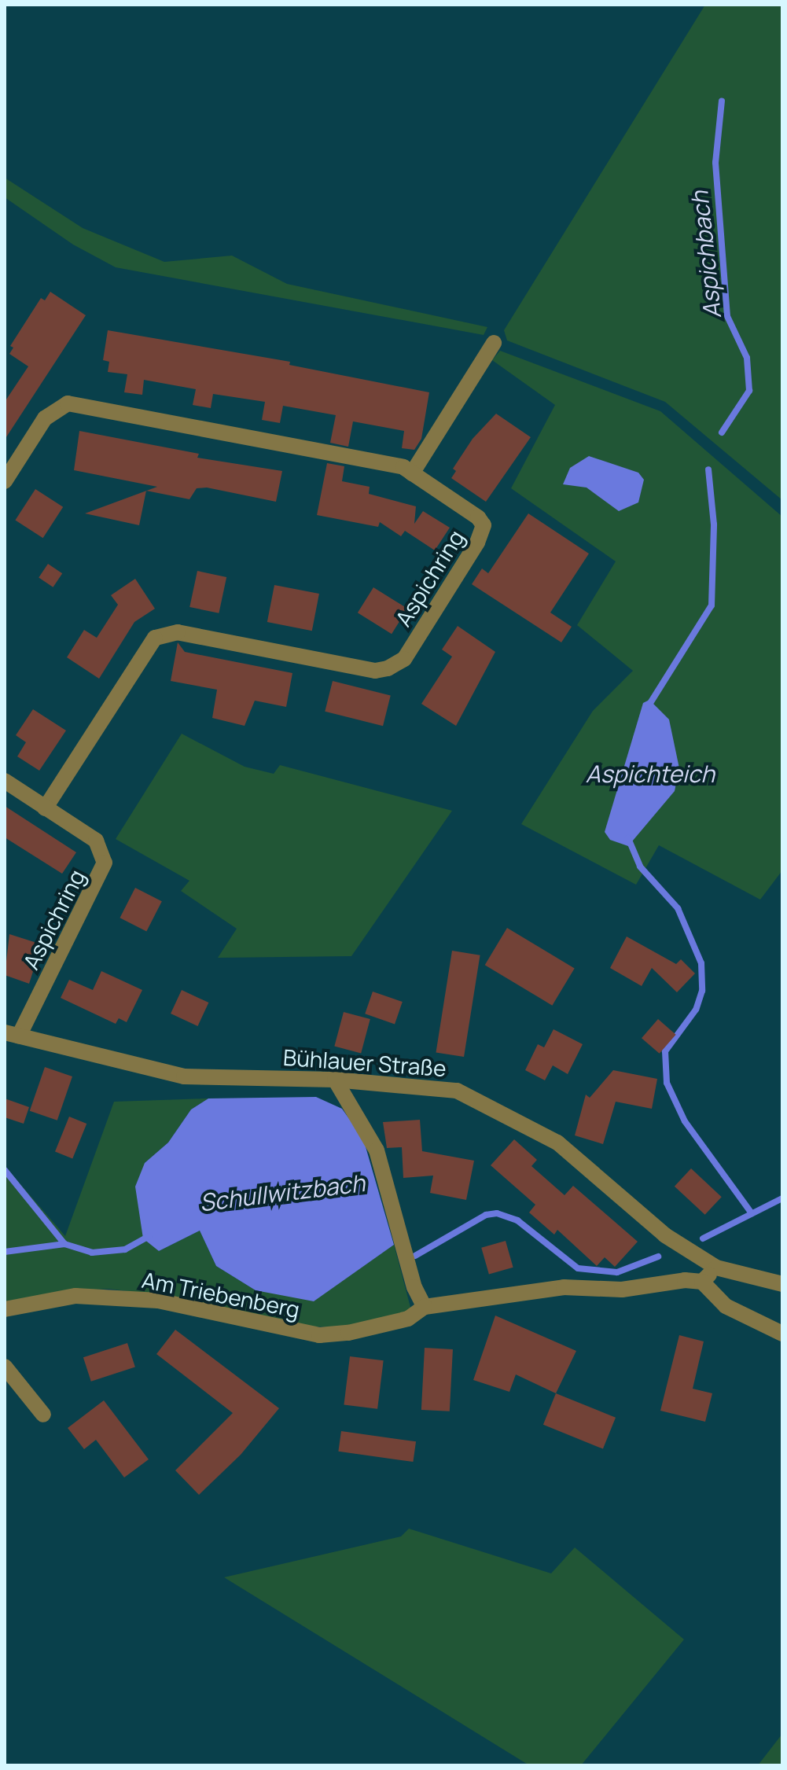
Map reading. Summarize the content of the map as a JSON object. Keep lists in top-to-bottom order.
{
  "streets": {
    "street": ["Aspichring", "Bühlauer Straße", "Am Triebenberg"]
  },
  "crossings": [
    ["Aspichring", "Bühlauer Straße"]
  ],
  "water": ["Aspichbach", "Aspichteich", "Schullwitzbach"]
}
